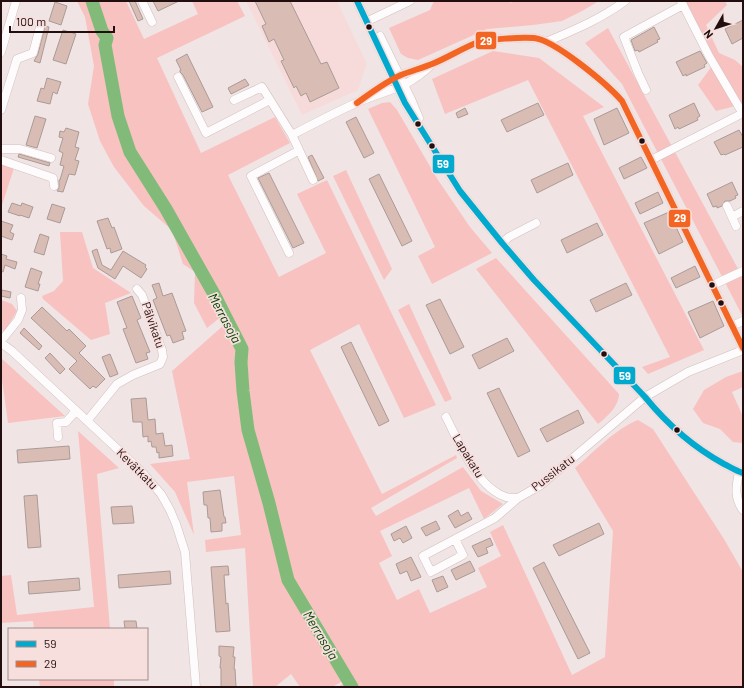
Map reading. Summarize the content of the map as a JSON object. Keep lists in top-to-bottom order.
{
  "streets": {
    "street": [
      "Pälvikatu",
      "Lapakatu",
      "Kevätkatu",
      "Pussikatu"
    ]
  },
  "crossings": [
    ["Pälvikatu", "Kevätkatu"],
    ["Lapakatu", "Pussikatu"]
  ],
  "water": ["Merrasoja"],
  "lines": ["transit line 59", "transit line 29"],
  "legend": ["59", "29"],
  "scale_bar": "100 m",
  "north": "bottom left"
}
